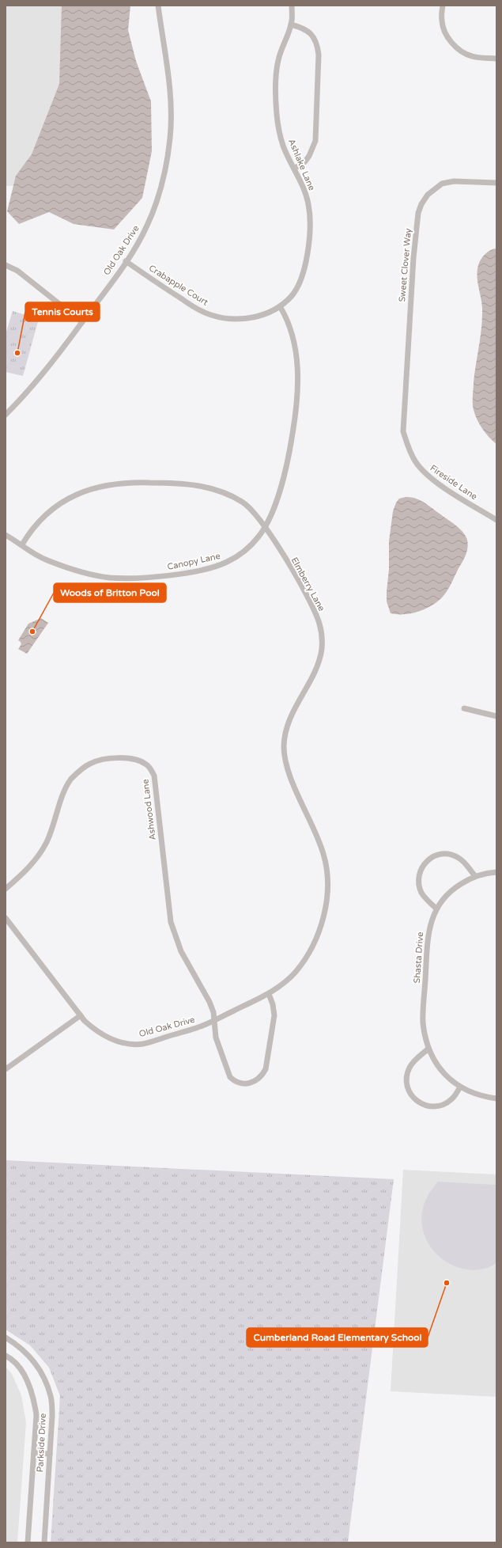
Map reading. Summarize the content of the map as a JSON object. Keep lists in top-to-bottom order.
{
  "streets": {
    "street": [
      "Ashlake Lane",
      "Old Oak Drive",
      "Sweet Clover Way",
      "Crabapple Court",
      "Fireside Lane",
      "Canopy Lane",
      "Elmberry Lane",
      "Ashwood Lane",
      "Shasta Drive",
      "Parkside Drive"
    ]
  },
  "crossings": [
    ["Ashlake Lane", "Crabapple Court"],
    ["Ashlake Lane", "Canopy Lane"],
    ["Old Oak Drive", "Crabapple Court"],
    ["Old Oak Drive", "Elmberry Lane"],
    ["Old Oak Drive", "Ashwood Lane"],
    ["Sweet Clover Way", "Fireside Lane"],
    ["Crabapple Court", "Canopy Lane"],
    ["Canopy Lane", "Elmberry Lane"],
    ["Elmberry Lane", "Ashwood Lane"]
  ],
  "places": ["Tennis Courts", "Woods of Britton Pool", "Cumberland Road Elementary School"]
}
